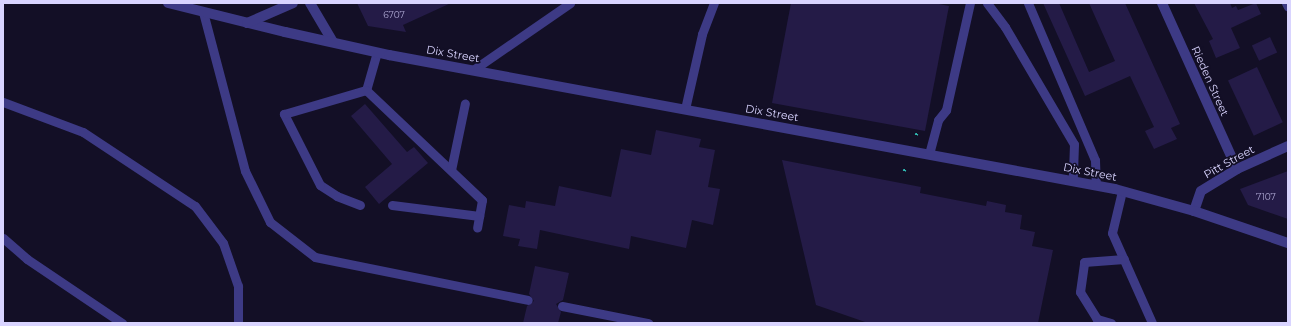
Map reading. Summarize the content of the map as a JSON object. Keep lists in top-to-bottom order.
{
  "streets": {
    "street": ["Dix Street", "Rieden Street", "Pitt Street"]
  },
  "crossings": [
    ["Dix Street", "Pitt Street"],
    ["Rieden Street", "Pitt Street"]
  ],
  "house_numbers": ["6707", "7107"]
}
